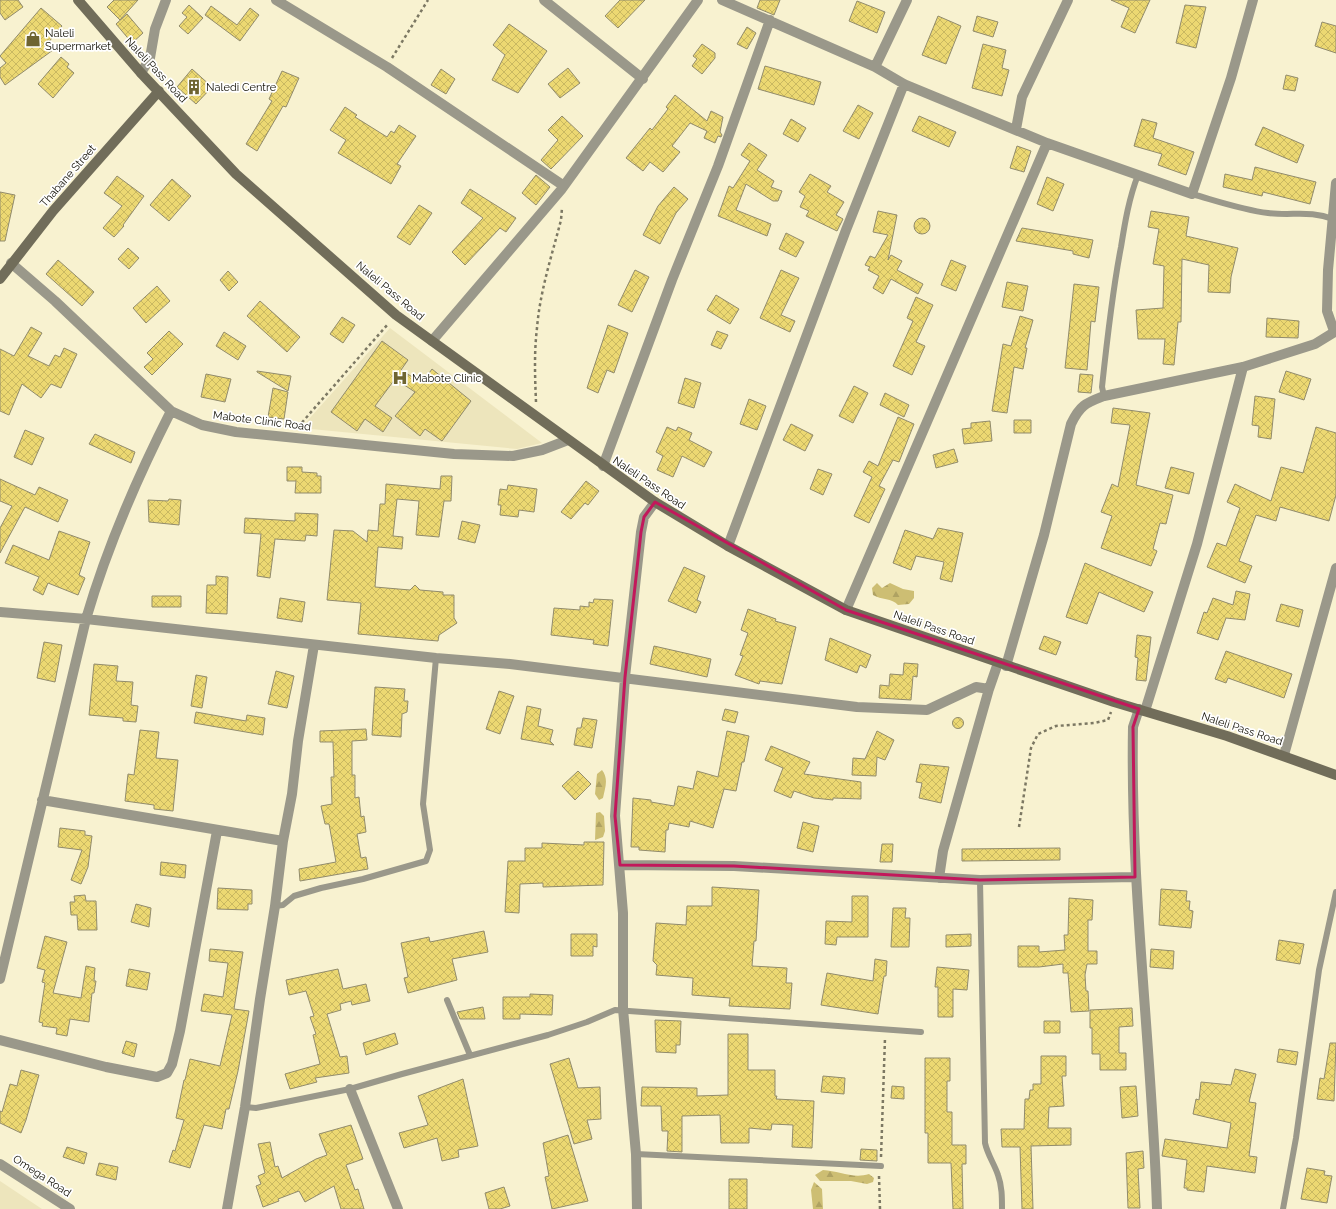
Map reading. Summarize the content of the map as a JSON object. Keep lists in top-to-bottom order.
{
  "streets": {
    "main road": ["Naleli Pass Road", "Thabane Street"],
    "street": ["Mabote Clinic Road", "Omega Road"]
  },
  "crossings": [
    ["Naleli Pass Road", "Thabane Street"],
    ["Naleli Pass Road", "Mabote Clinic Road"],
    ["Thabane Street", "Mabote Clinic Road"]
  ],
  "places": {
    "shop": ["Naleli Supermarket"],
    "building": ["Naledi Centre"],
    "hospital": ["Mabote Clinic"]
  }
}
